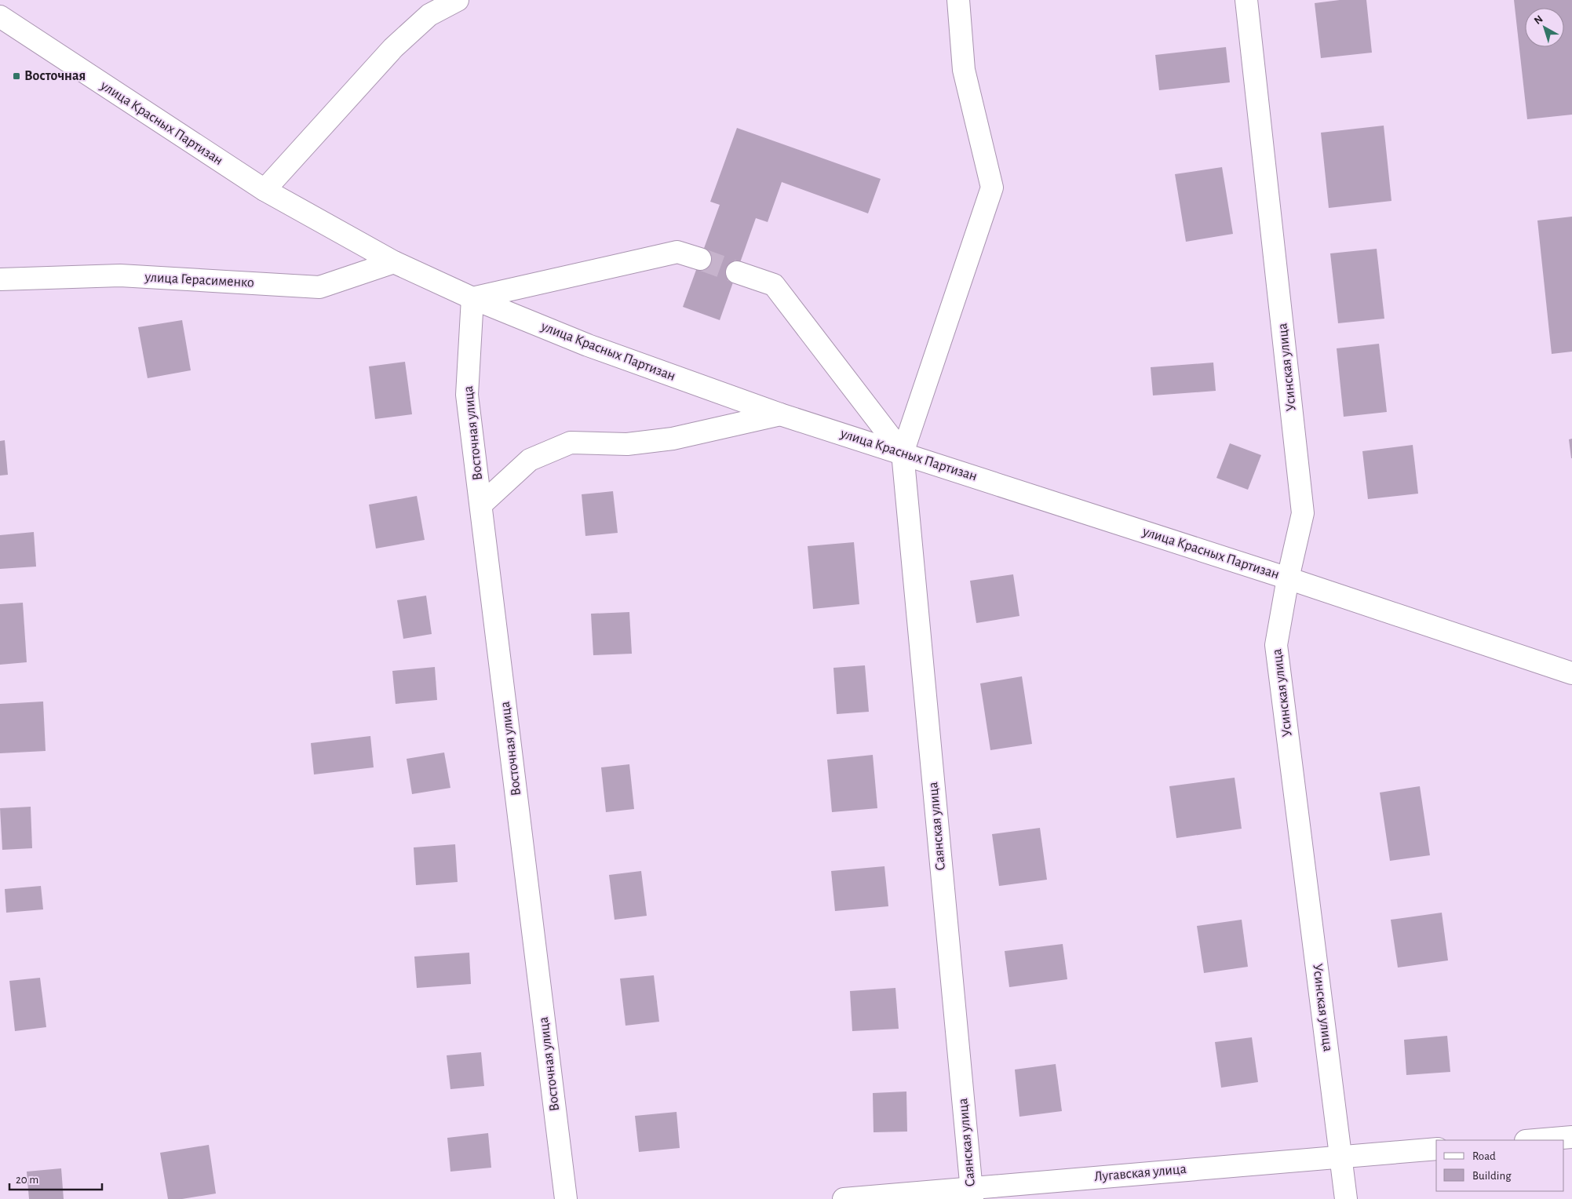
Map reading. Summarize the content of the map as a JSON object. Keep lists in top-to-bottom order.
{
  "streets": {
    "street": [
      "улица Красных Партизан",
      "улица Герасименко",
      "Усинская улица",
      "Восточная улица",
      "Саянская улица",
      "Лугавская улица"
    ]
  },
  "crossings": [
    ["улица Красных Партизан", "улица Герасименко"],
    ["улица Красных Партизан", "Усинская улица"],
    ["улица Красных Партизан", "Восточная улица"],
    ["улица Красных Партизан", "Саянская улица"],
    ["Усинская улица", "Лугавская улица"],
    ["Саянская улица", "Лугавская улица"]
  ],
  "places": {
    "transit": ["Восточная"]
  },
  "legend": ["Road", "Building"],
  "scale_bar": "20 m",
  "north": "top left"
}
